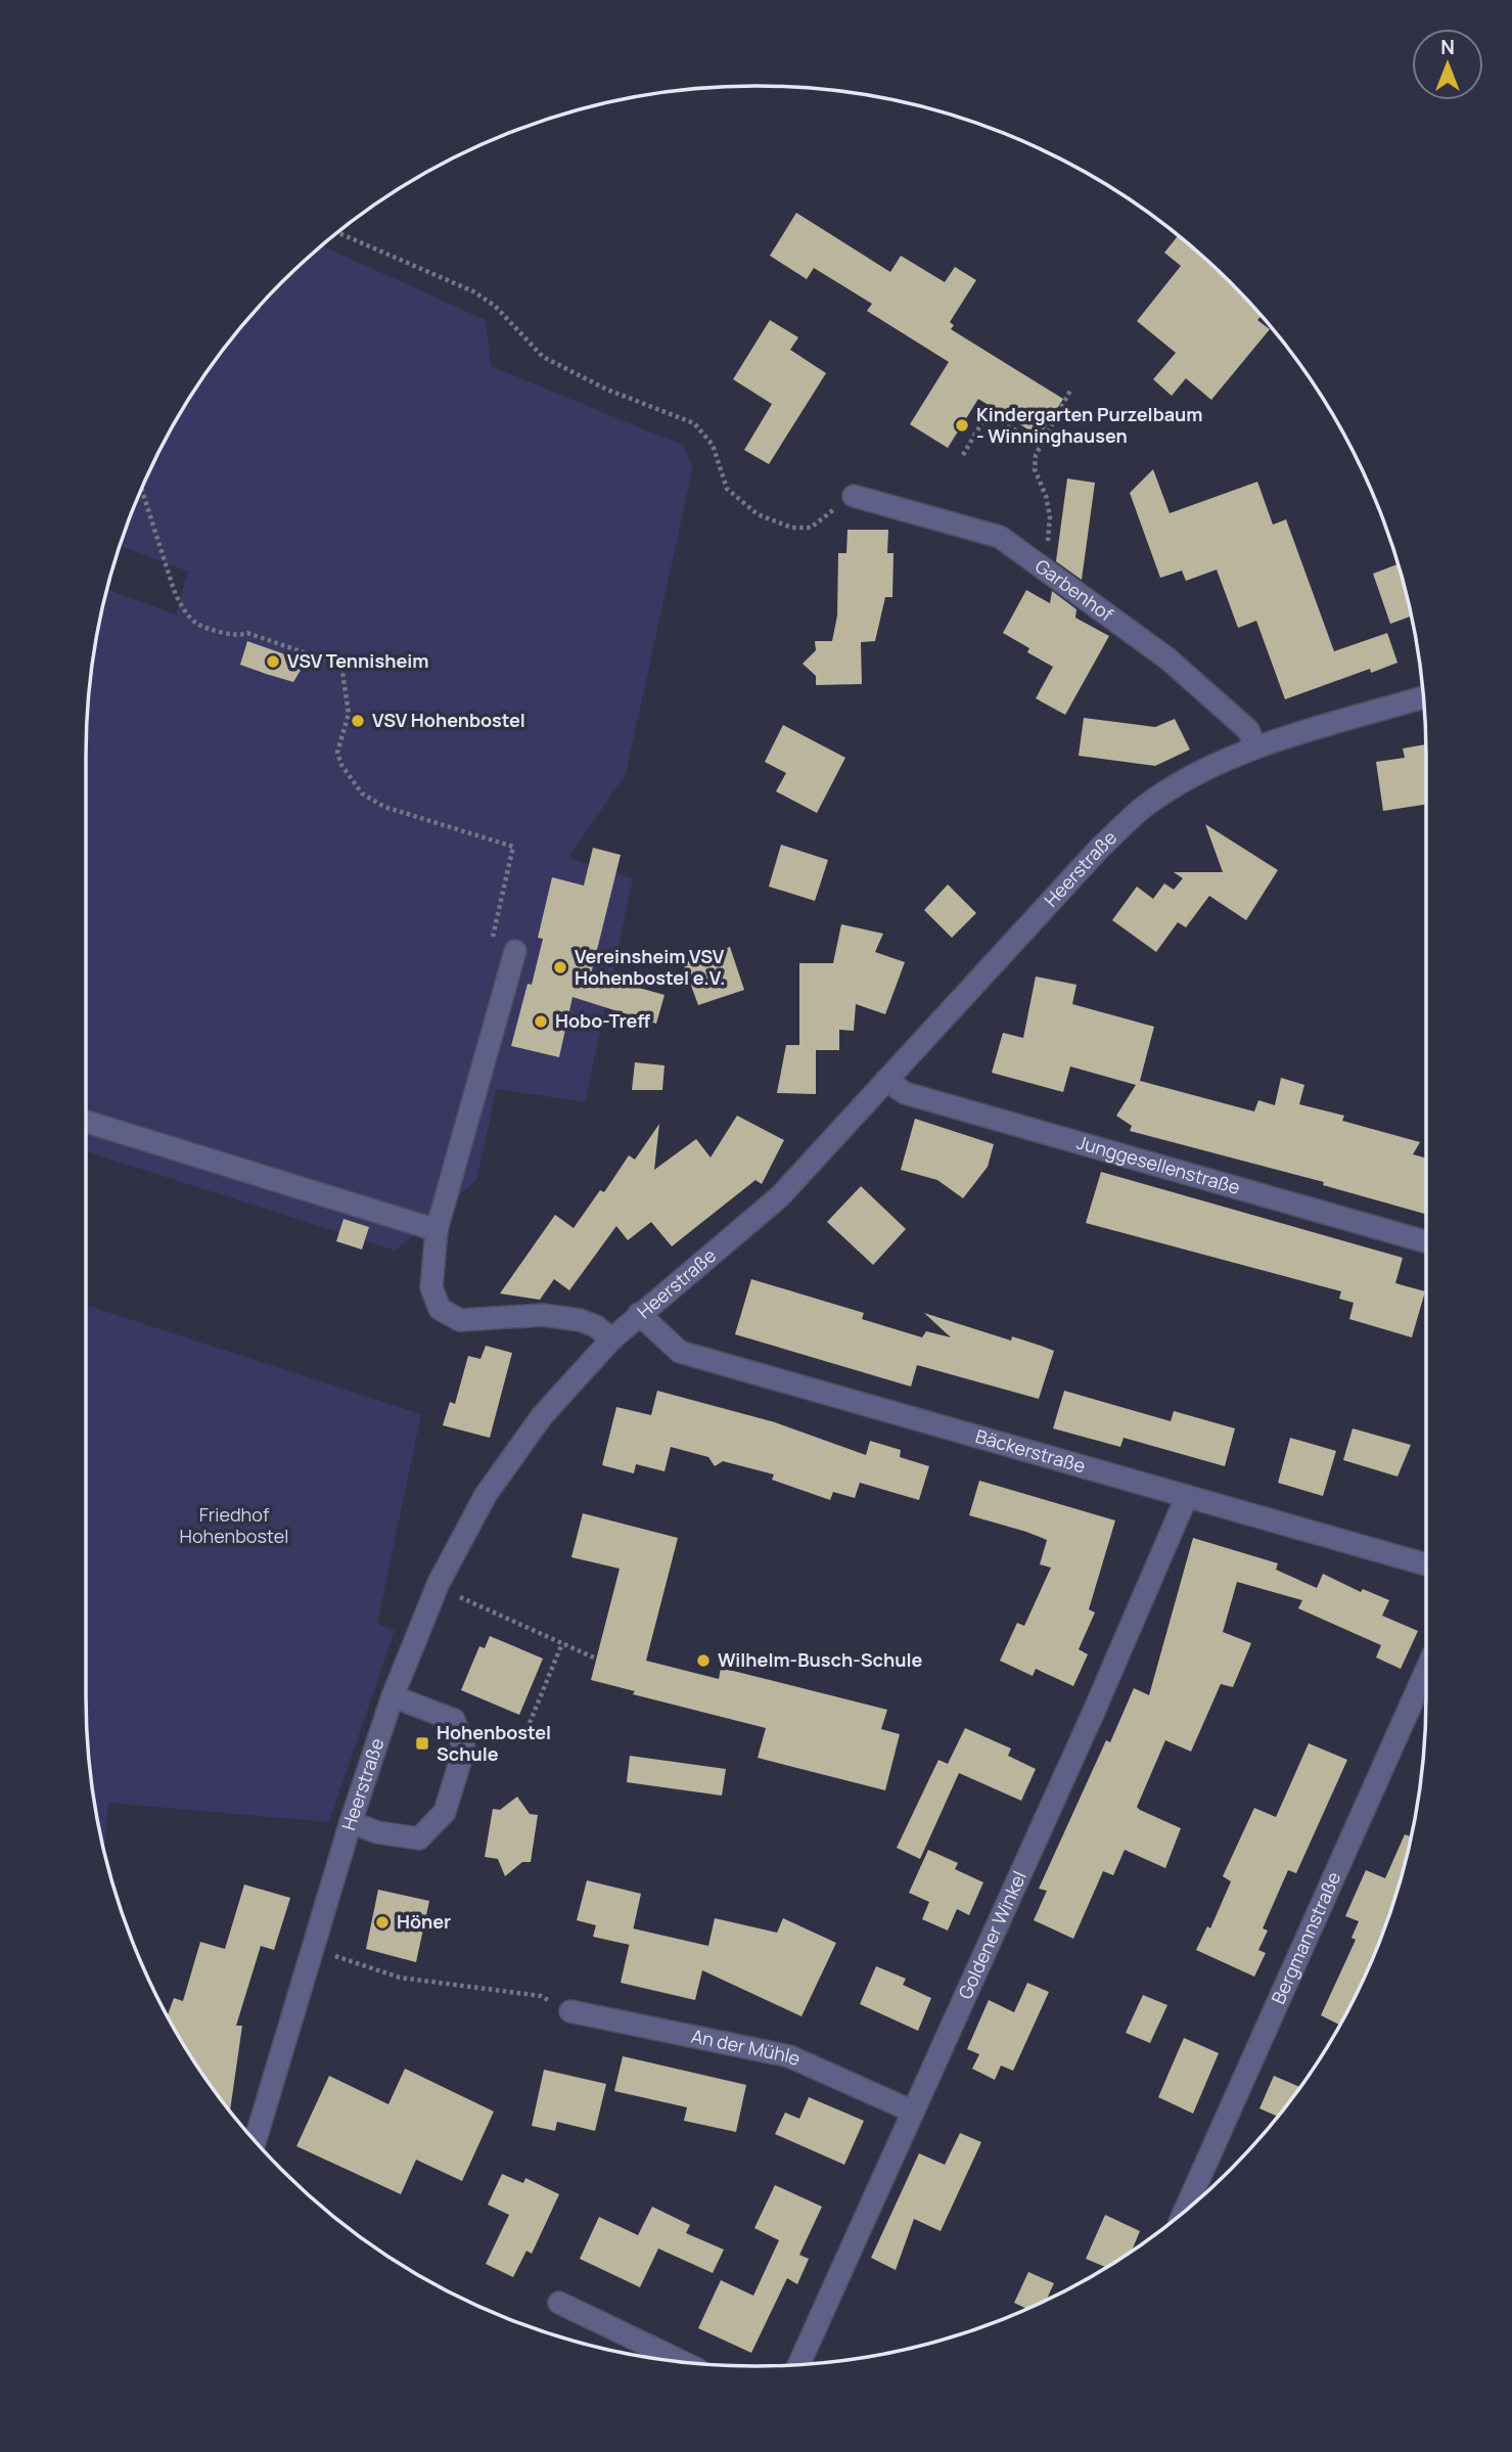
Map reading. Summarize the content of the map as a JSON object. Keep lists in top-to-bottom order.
{
  "streets": {
    "street": [
      "Garbenhof",
      "Heerstraße",
      "Junggesellenstraße",
      "Bäckerstraße",
      "Goldener Winkel",
      "Bergmannstraße",
      "An der Mühle"
    ]
  },
  "crossings": [
    ["Garbenhof", "Heerstraße"],
    ["Heerstraße", "Junggesellenstraße"],
    ["Heerstraße", "Bäckerstraße"],
    ["Bäckerstraße", "Goldener Winkel"],
    ["Goldener Winkel", "An der Mühle"]
  ],
  "parks": ["Friedhof Hohenbostel"],
  "places": {
    "other": [
      "Kindergarten Purzelbaum - Winninghausen",
      "VSV Tennisheim",
      "VSV Hohenbostel",
      "Vereinsheim VSV Hohenbostel e.V.",
      "Hobo-Treff",
      "Wilhelm-Busch-Schule",
      "Höner"
    ],
    "transit": ["Hohenbostel Schule"]
  },
  "north": "top"
}
